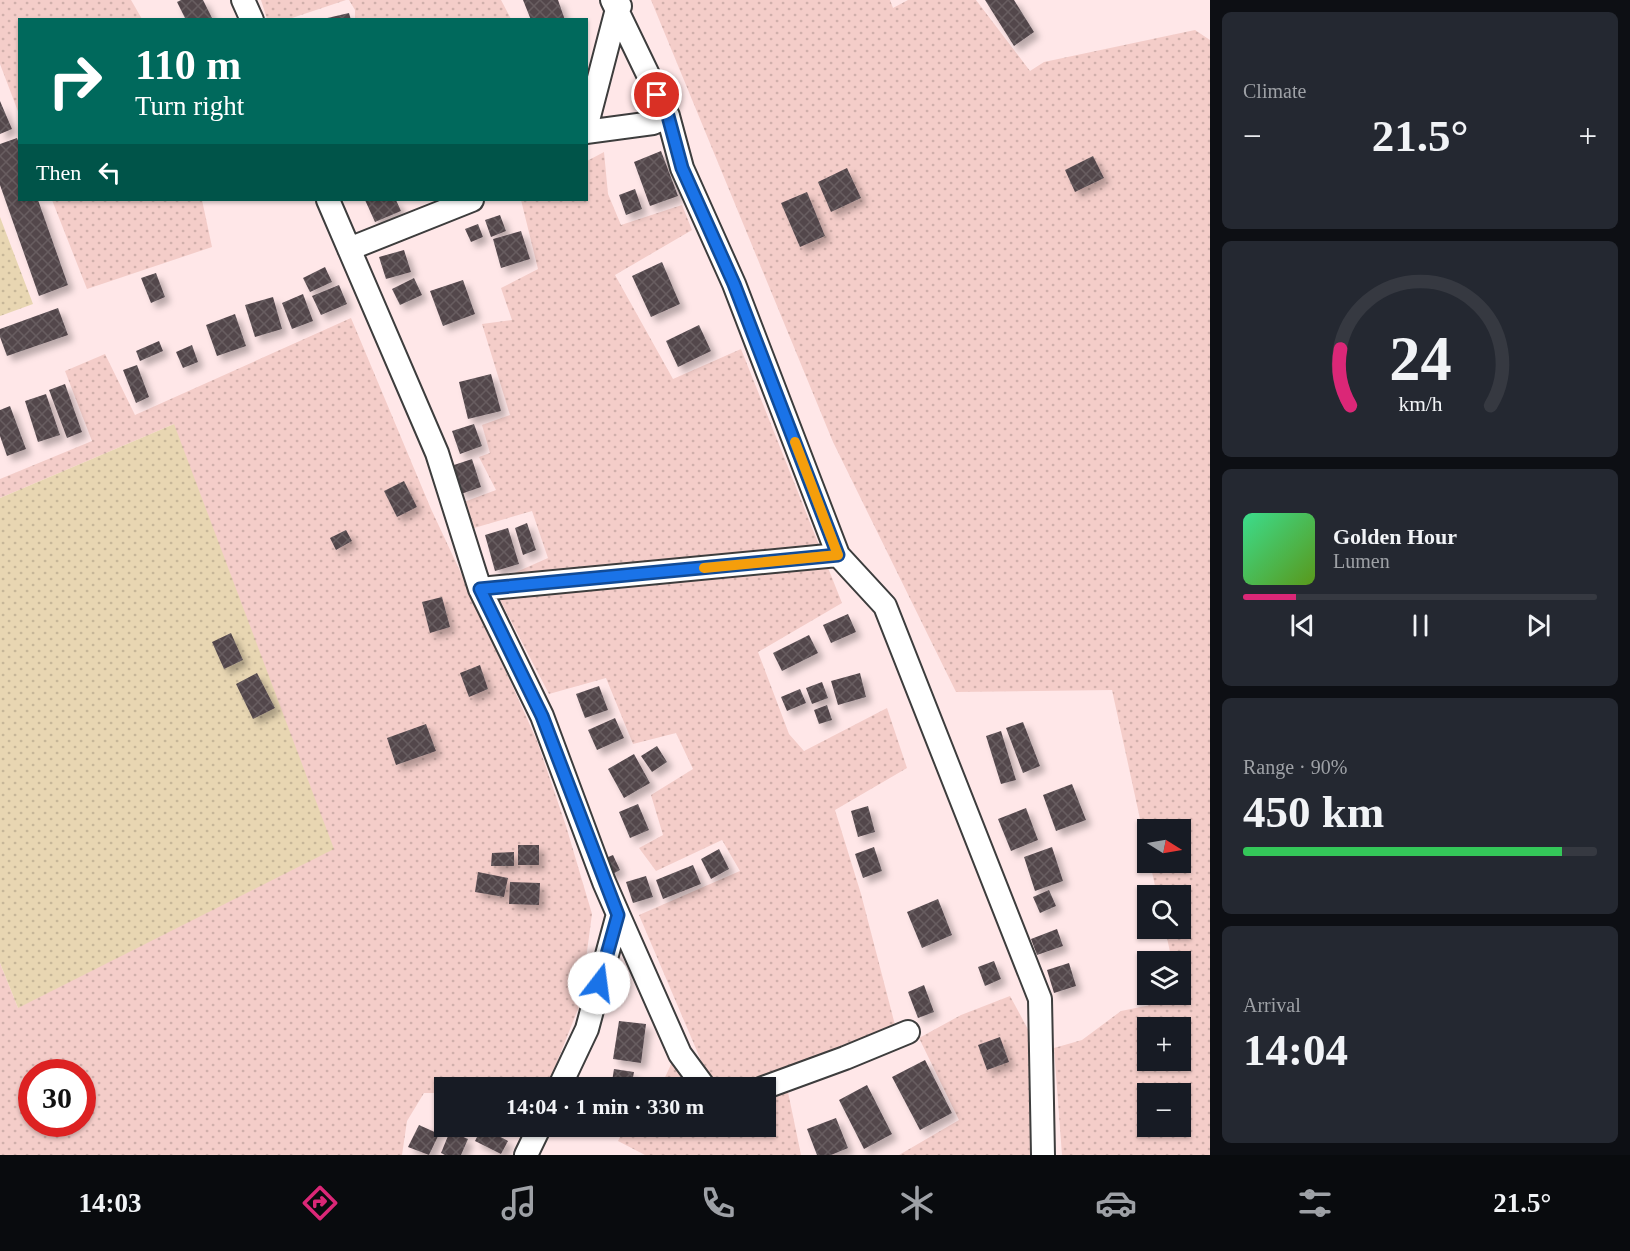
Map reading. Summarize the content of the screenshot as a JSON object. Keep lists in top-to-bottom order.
{
  "north": "right",
  "page": {
    "tile": [
      "Climate",
      ["Range · 90%", "450 km"],
      ["Arrival", "14:04"]
    ],
    "turn": ["110 m", "Turn right"],
    "heat": ["−", "21.5°", "+"],
    "then": "Then",
    "song": ["Golden Hour", "Lumen"],
    "map_buttons": ["+", "−"],
    "limit": "30",
    "trip": "14:04 · 1 min · 330 m",
    "tabs": ["14:03", "21.5°"],
    "gauge": ["24", "km/h"]
  }
}
